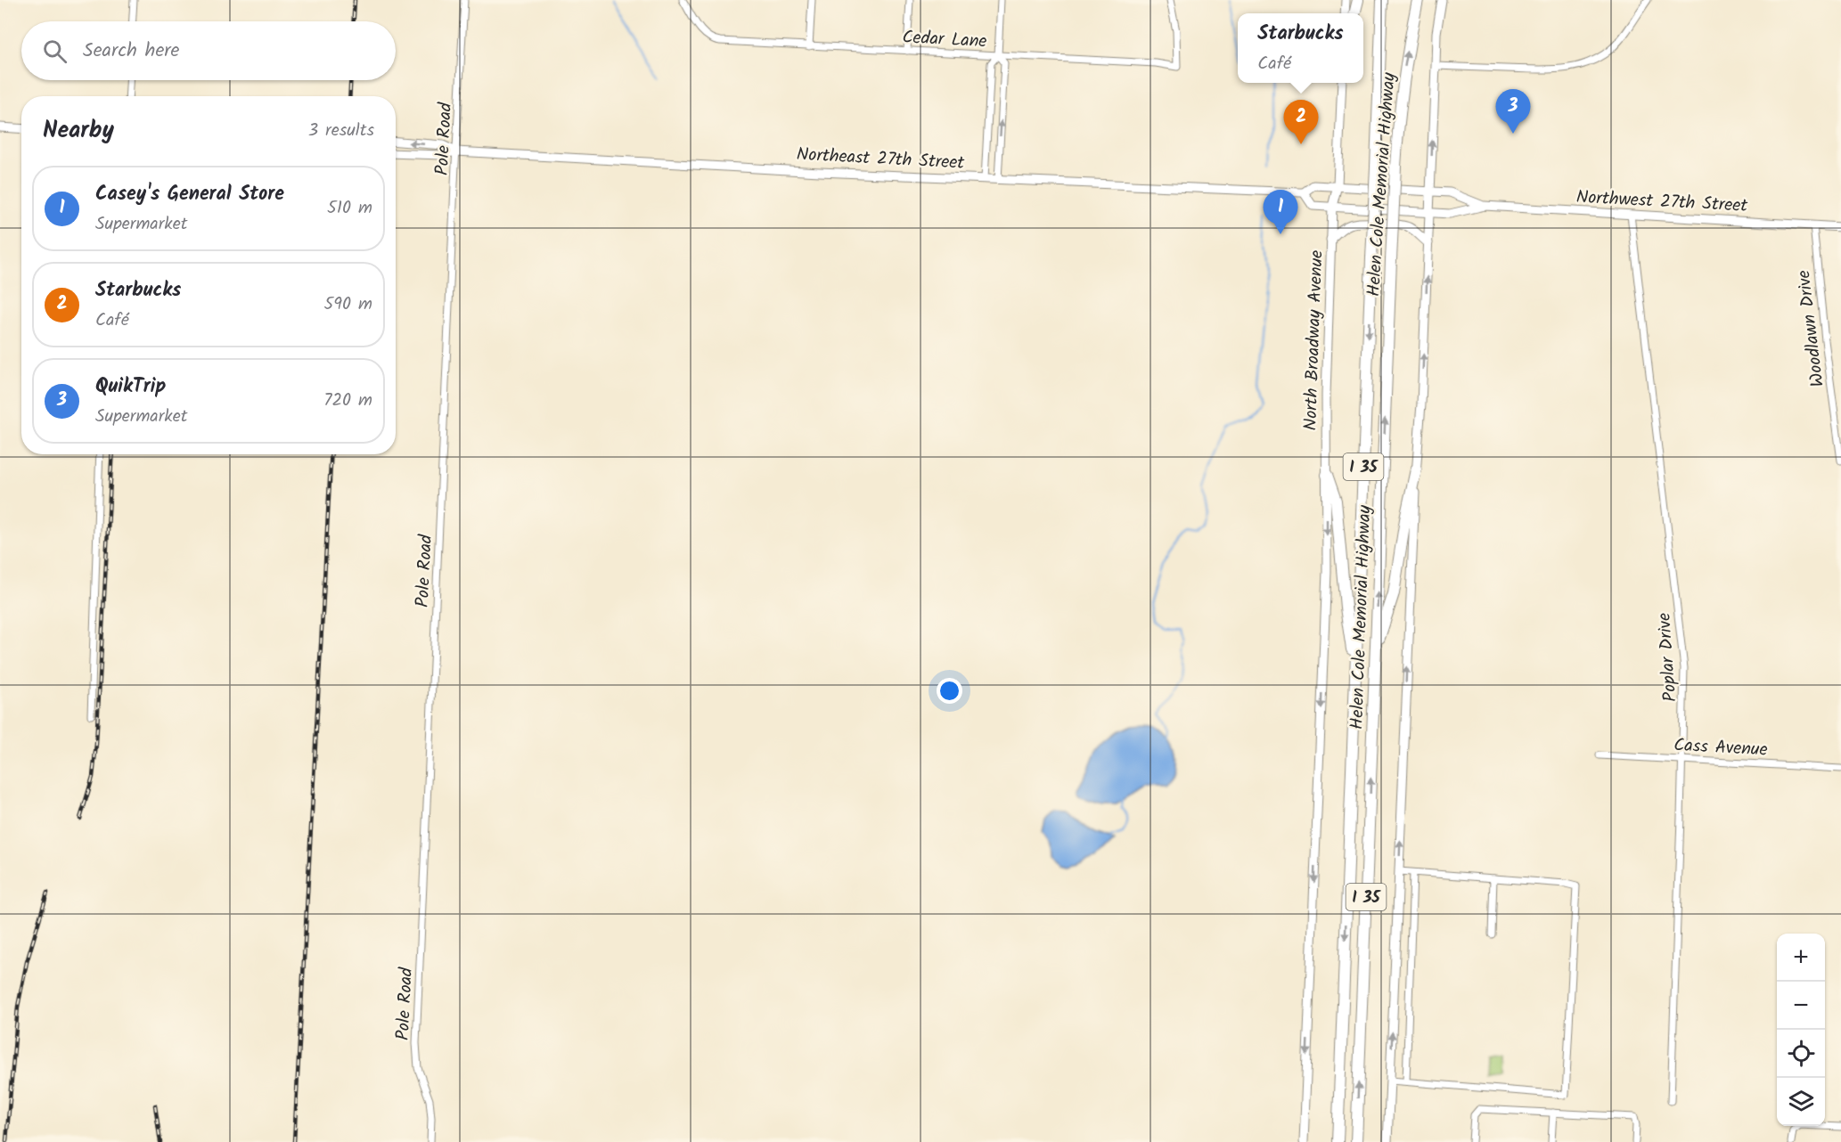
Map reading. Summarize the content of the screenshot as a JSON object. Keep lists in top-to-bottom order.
{
  "streets": {
    "highway": ["Helen Cole Memorial Highway", "I 35"],
    "main road": ["Northeast 27th Street", "Northwest 27th Street", "North Broadway Avenue"],
    "street": [
      "Cedar Lane",
      "Pole Road",
      "Woodlawn Drive",
      "Poplar Drive",
      "Cass Avenue"
    ]
  },
  "crossings": [
    ["Pole Road", "Northeast 27th Street"],
    ["Northeast 27th Street", "Northwest 27th Street"],
    ["Northeast 27th Street", "North Broadway Avenue"],
    ["Northwest 27th Street", "Woodlawn Drive"],
    ["Northwest 27th Street", "North Broadway Avenue"],
    ["Northwest 27th Street", "Poplar Drive"],
    ["Poplar Drive", "Cass Avenue"]
  ],
  "one_way": ["North Broadway Avenue"],
  "page": {
    "popup": ["Starbucks", "Café"],
    "search": "Search here",
    "pins": ["3", "2", "1"],
    "heading": ["Nearby", "3 results"],
    "list": [
      {
        "mark": "1",
        "name": "Casey's General Store",
        "note": "Supermarket",
        "value": "510 m"
      },
      {
        "mark": "2",
        "name": "Starbucks",
        "note": "Café",
        "value": "590 m"
      },
      {
        "mark": "3",
        "name": "QuikTrip",
        "note": "Supermarket",
        "value": "720 m"
      }
    ],
    "map_buttons": ["+", "−"]
  }
}
